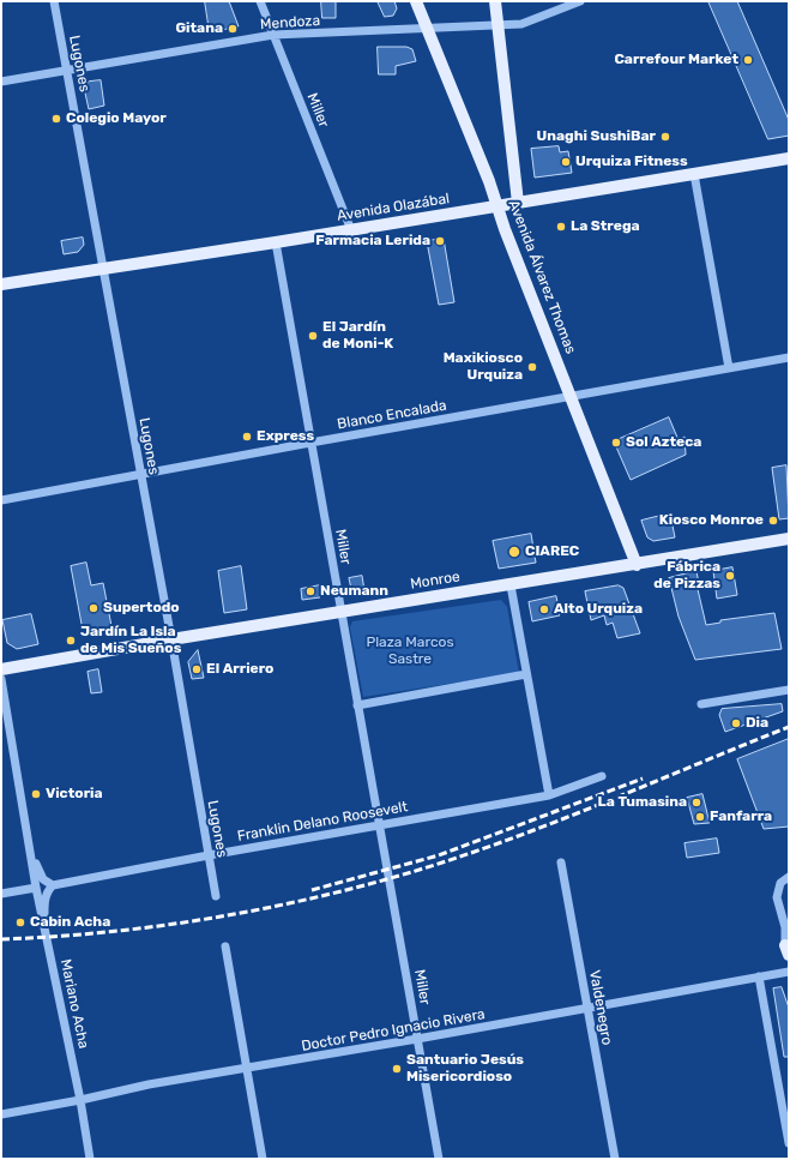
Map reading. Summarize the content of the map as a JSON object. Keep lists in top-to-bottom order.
{
  "streets": {
    "main road": ["Avenida Olazábal", "Avenida Álvarez Thomas", "Monroe"],
    "street": [
      "Mendoza",
      "Lugones",
      "Miller",
      "Blanco Encalada",
      "Franklin Delano Roosevelt",
      "Mariano Acha",
      "Valdenegro",
      "Doctor Pedro Ignacio Rivera"
    ]
  },
  "crossings": [
    ["Mendoza", "Lugones"],
    ["Mendoza", "Miller"],
    ["Mendoza", "Avenida Álvarez Thomas"],
    ["Lugones", "Avenida Olazábal"],
    ["Lugones", "Blanco Encalada"],
    ["Lugones", "Monroe"],
    ["Lugones", "Franklin Delano Roosevelt"],
    ["Miller", "Avenida Olazábal"],
    ["Miller", "Blanco Encalada"],
    ["Miller", "Monroe"],
    ["Miller", "Franklin Delano Roosevelt"],
    ["Miller", "Doctor Pedro Ignacio Rivera"],
    ["Avenida Olazábal", "Avenida Álvarez Thomas"],
    ["Avenida Álvarez Thomas", "Blanco Encalada"],
    ["Avenida Álvarez Thomas", "Monroe"],
    ["Franklin Delano Roosevelt", "Mariano Acha"],
    ["Mariano Acha", "Doctor Pedro Ignacio Rivera"],
    ["Valdenegro", "Doctor Pedro Ignacio Rivera"]
  ],
  "parks": ["Plaza Marcos Sastre"],
  "places": [
    "Gitana",
    "Carrefour Market",
    "Colegio Mayor",
    "Unaghi SushiBar",
    "Urquiza Fitness",
    "La Strega",
    "Farmacia Lerida",
    "El Jardín de Moni-K",
    "Maxikiosco Urquiza",
    "Express",
    "Sol Azteca",
    "Kiosco Monroe",
    "CIAREC",
    "Fábrica de Pizzas",
    "Neumann",
    "Supertodo",
    "Alto Urquiza",
    "Jardín La Isla de Mis Sueños",
    "El Arriero",
    "Dia",
    "Victoria",
    "La Tumasina",
    "Fanfarra",
    "Cabin Acha",
    "Santuario Jesús Misericordioso"
  ]
}
